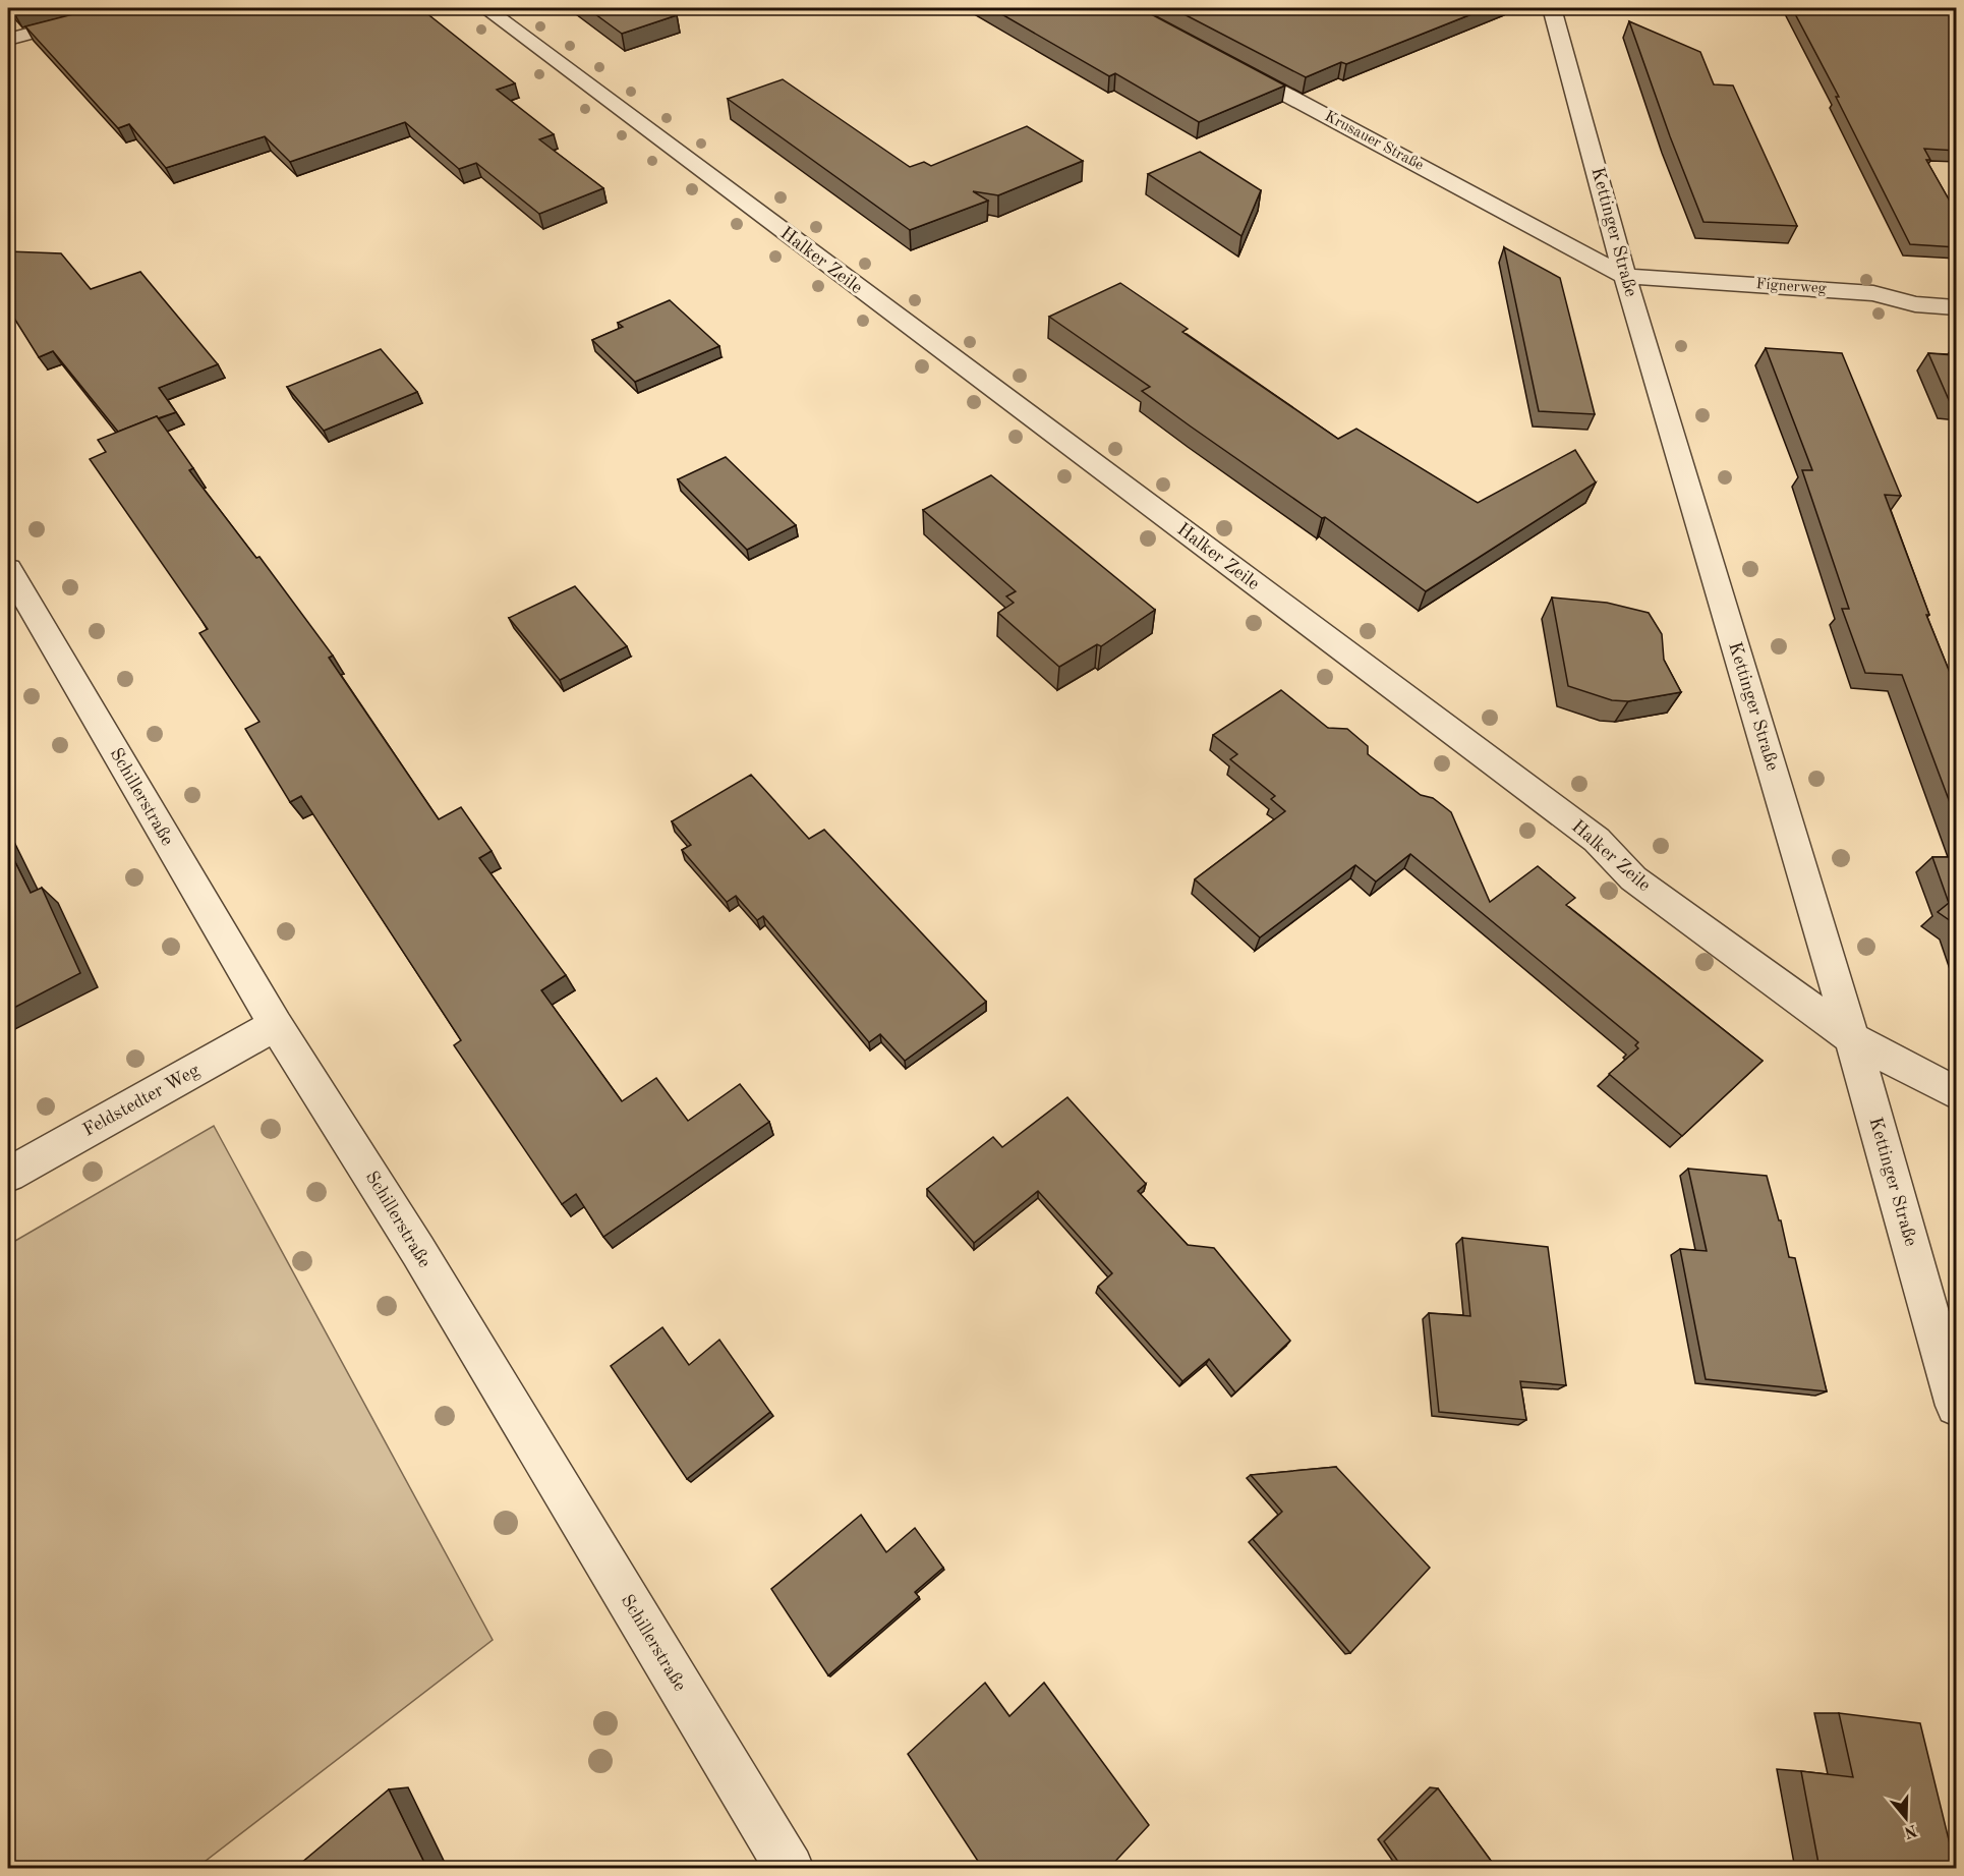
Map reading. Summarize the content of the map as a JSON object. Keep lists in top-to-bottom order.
{
  "streets": {
    "street": [
      "Krusauer Straße",
      "Kettinger Straße",
      "Halker Zeile",
      "Fignerweg",
      "Schillerstraße",
      "Feldstedter Weg"
    ]
  },
  "crossings": [
    ["Krusauer Straße", "Kettinger Straße"],
    ["Krusauer Straße", "Fignerweg"],
    ["Kettinger Straße", "Halker Zeile"],
    ["Kettinger Straße", "Fignerweg"],
    ["Schillerstraße", "Feldstedter Weg"]
  ],
  "north": "bottom"
}
